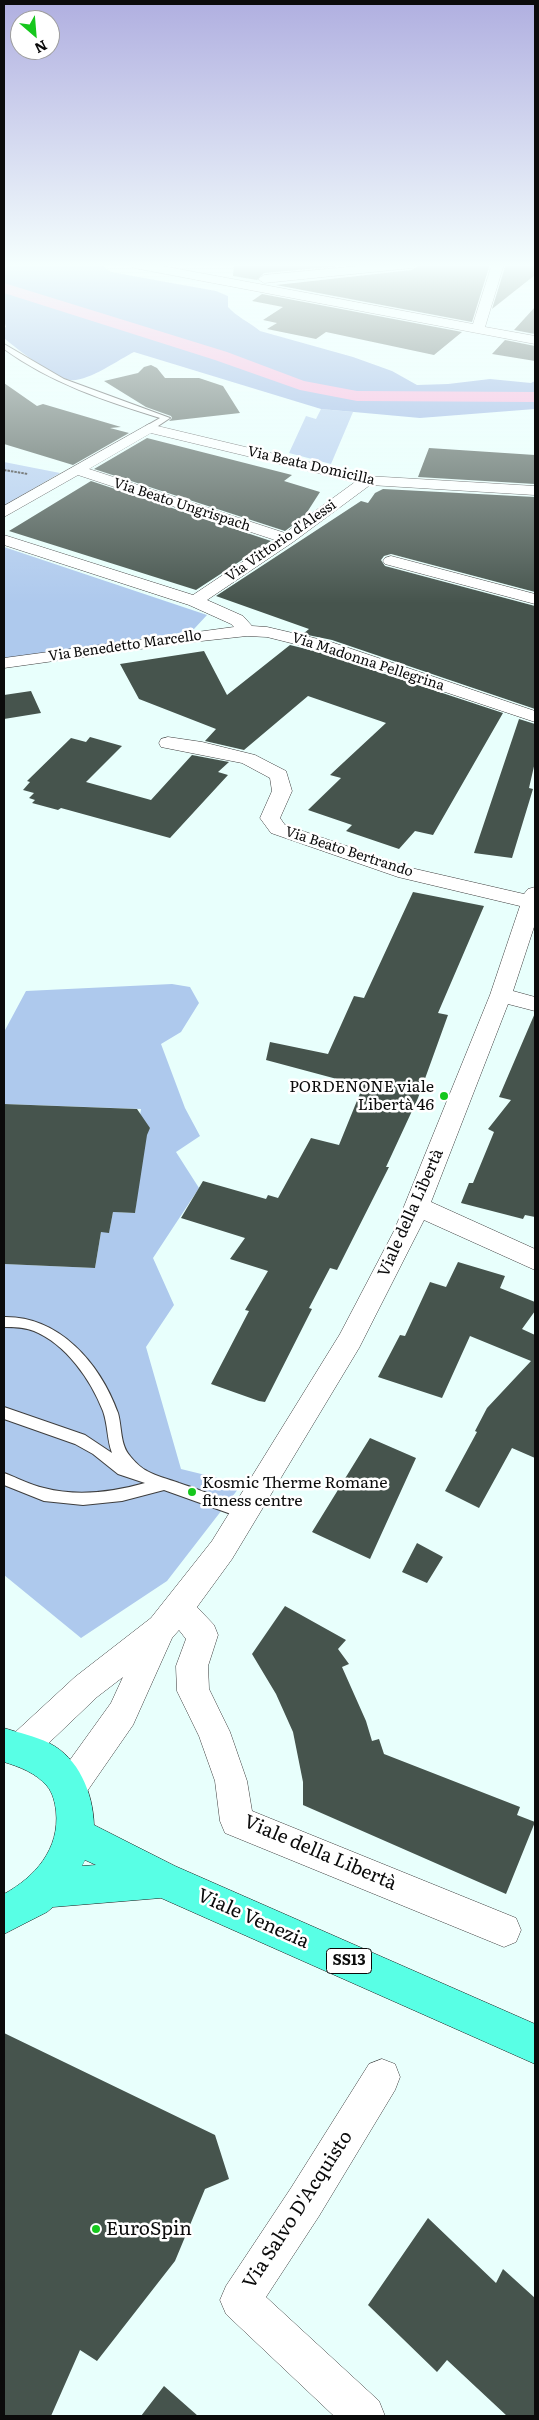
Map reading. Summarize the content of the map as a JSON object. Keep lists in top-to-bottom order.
{
  "streets": {
    "main road": ["Viale Venezia", "SS13"],
    "street": [
      "Via Beata Domicilla",
      "Via Beato Ungrispach",
      "Via Vittorio d'Alessi",
      "Via Benedetto Marcello",
      "Via Madonna Pellegrina",
      "Via Beato Bertrando",
      "Viale della Libertà",
      "Via Salvo D'Acquisto"
    ]
  },
  "crossings": [
    ["Via Beata Domicilla", "Via Vittorio d'Alessi"],
    ["Via Beato Ungrispach", "Via Vittorio d'Alessi"],
    ["Via Benedetto Marcello", "Via Madonna Pellegrina"],
    ["Via Beato Bertrando", "Viale della Libertà"]
  ],
  "places": ["PORDENONE viale Libertà 46", "Kosmic Therme Romane fitness centre", "EuroSpin"],
  "north": "bottom right"
}
